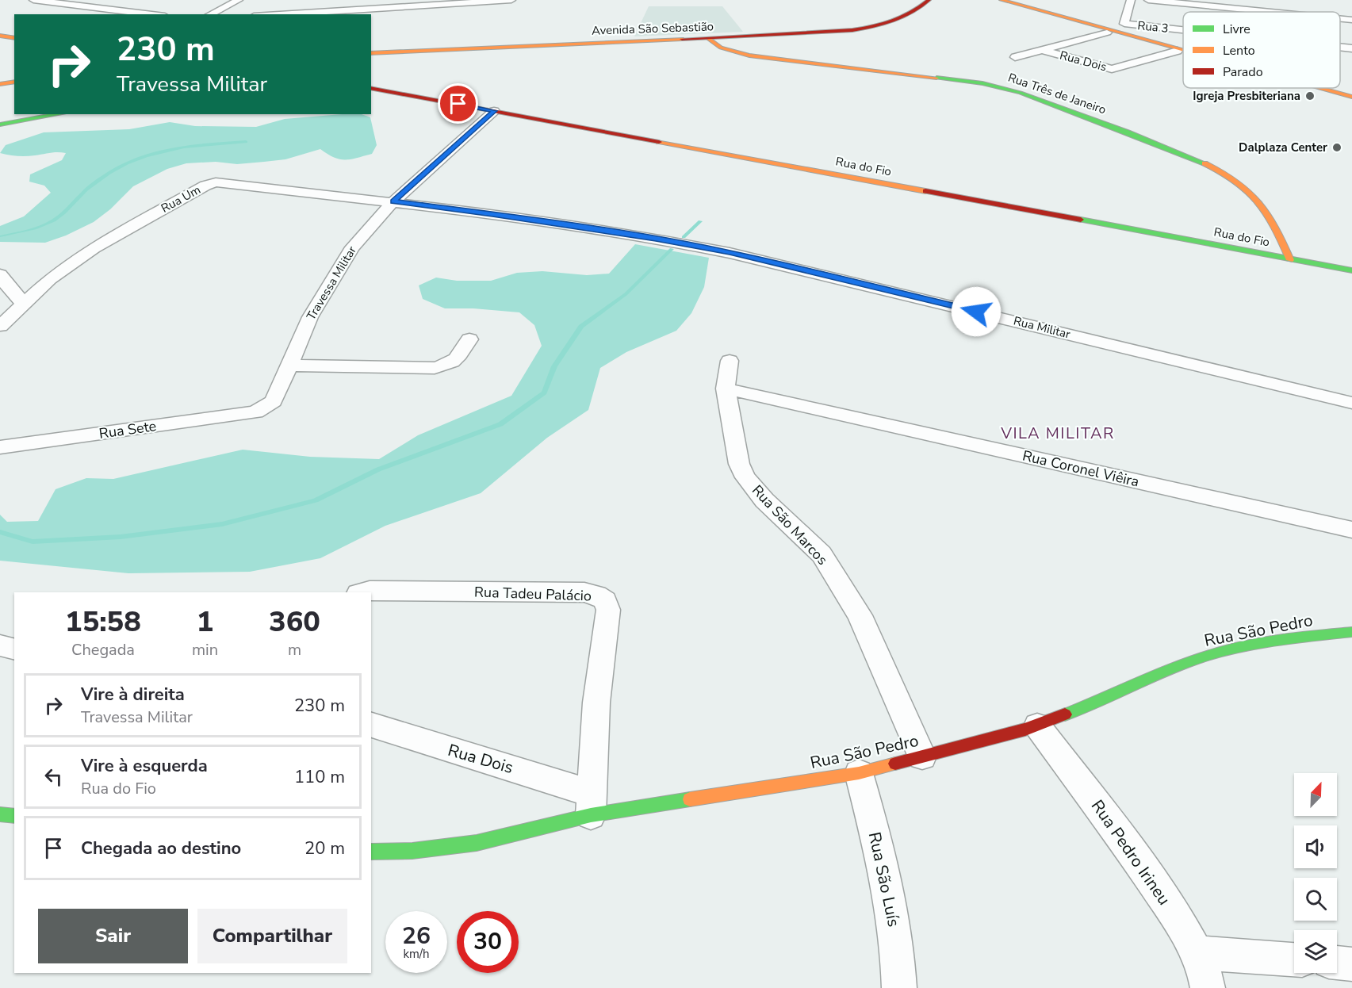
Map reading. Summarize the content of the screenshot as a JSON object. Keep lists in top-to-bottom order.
{
  "streets": {
    "main road": [
      "Avenida São Sebastião",
      "Rua Três de Janeiro",
      "Rua do Fio",
      "Rua São Pedro"
    ],
    "street": [
      "Rua 3",
      "Rua Dois",
      "Rua Um",
      "Travessa Militar",
      "Rua Militar",
      "Rua Sete",
      "Rua Coronel Viêira",
      "Rua São Marcos",
      "Rua Tadeu Palácio",
      "Rua Pedro Irineu",
      "Rua São Luís"
    ]
  },
  "crossings": [
    ["Avenida São Sebastião", "Rua Três de Janeiro"],
    ["Rua Dois", "Rua Tadeu Palácio"],
    ["Rua Dois", "Rua São Pedro"],
    ["Rua Três de Janeiro", "Rua do Fio"],
    ["Rua do Fio", "Travessa Militar"],
    ["Rua Um", "Travessa Militar"],
    ["Rua Um", "Rua Militar"],
    ["Travessa Militar", "Rua Militar"],
    ["Travessa Militar", "Rua Sete"],
    ["Rua Coronel Viêira", "Rua São Marcos"],
    ["Rua São Marcos", "Rua São Pedro"],
    ["Rua Tadeu Palácio", "Rua São Pedro"],
    ["Rua São Pedro", "Rua Pedro Irineu"],
    ["Rua São Pedro", "Rua São Luís"]
  ],
  "districts": ["VILA MILITAR"],
  "places": ["Igreja Presbiteriana", "Dalplaza Center"],
  "legend": ["Livre", "Lento", "Parado"],
  "north": "top right",
  "page": {
    "turn": ["230 m", "Travessa Militar"],
    "eta": [
      "15:58",
      "Chegada",
      "1",
      "min",
      "360",
      "m"
    ],
    "list": [
      {
        "name": "Vire à direita",
        "note": "Travessa Militar",
        "value": "230 m"
      },
      {
        "name": "Vire à esquerda",
        "note": "Rua do Fio",
        "value": "110 m"
      },
      {
        "name": "Chegada ao destino",
        "value": "20 m"
      }
    ],
    "buttons": ["Sair", "Compartilhar"],
    "speed": "26 km/h",
    "limit": "30"
  }
}
